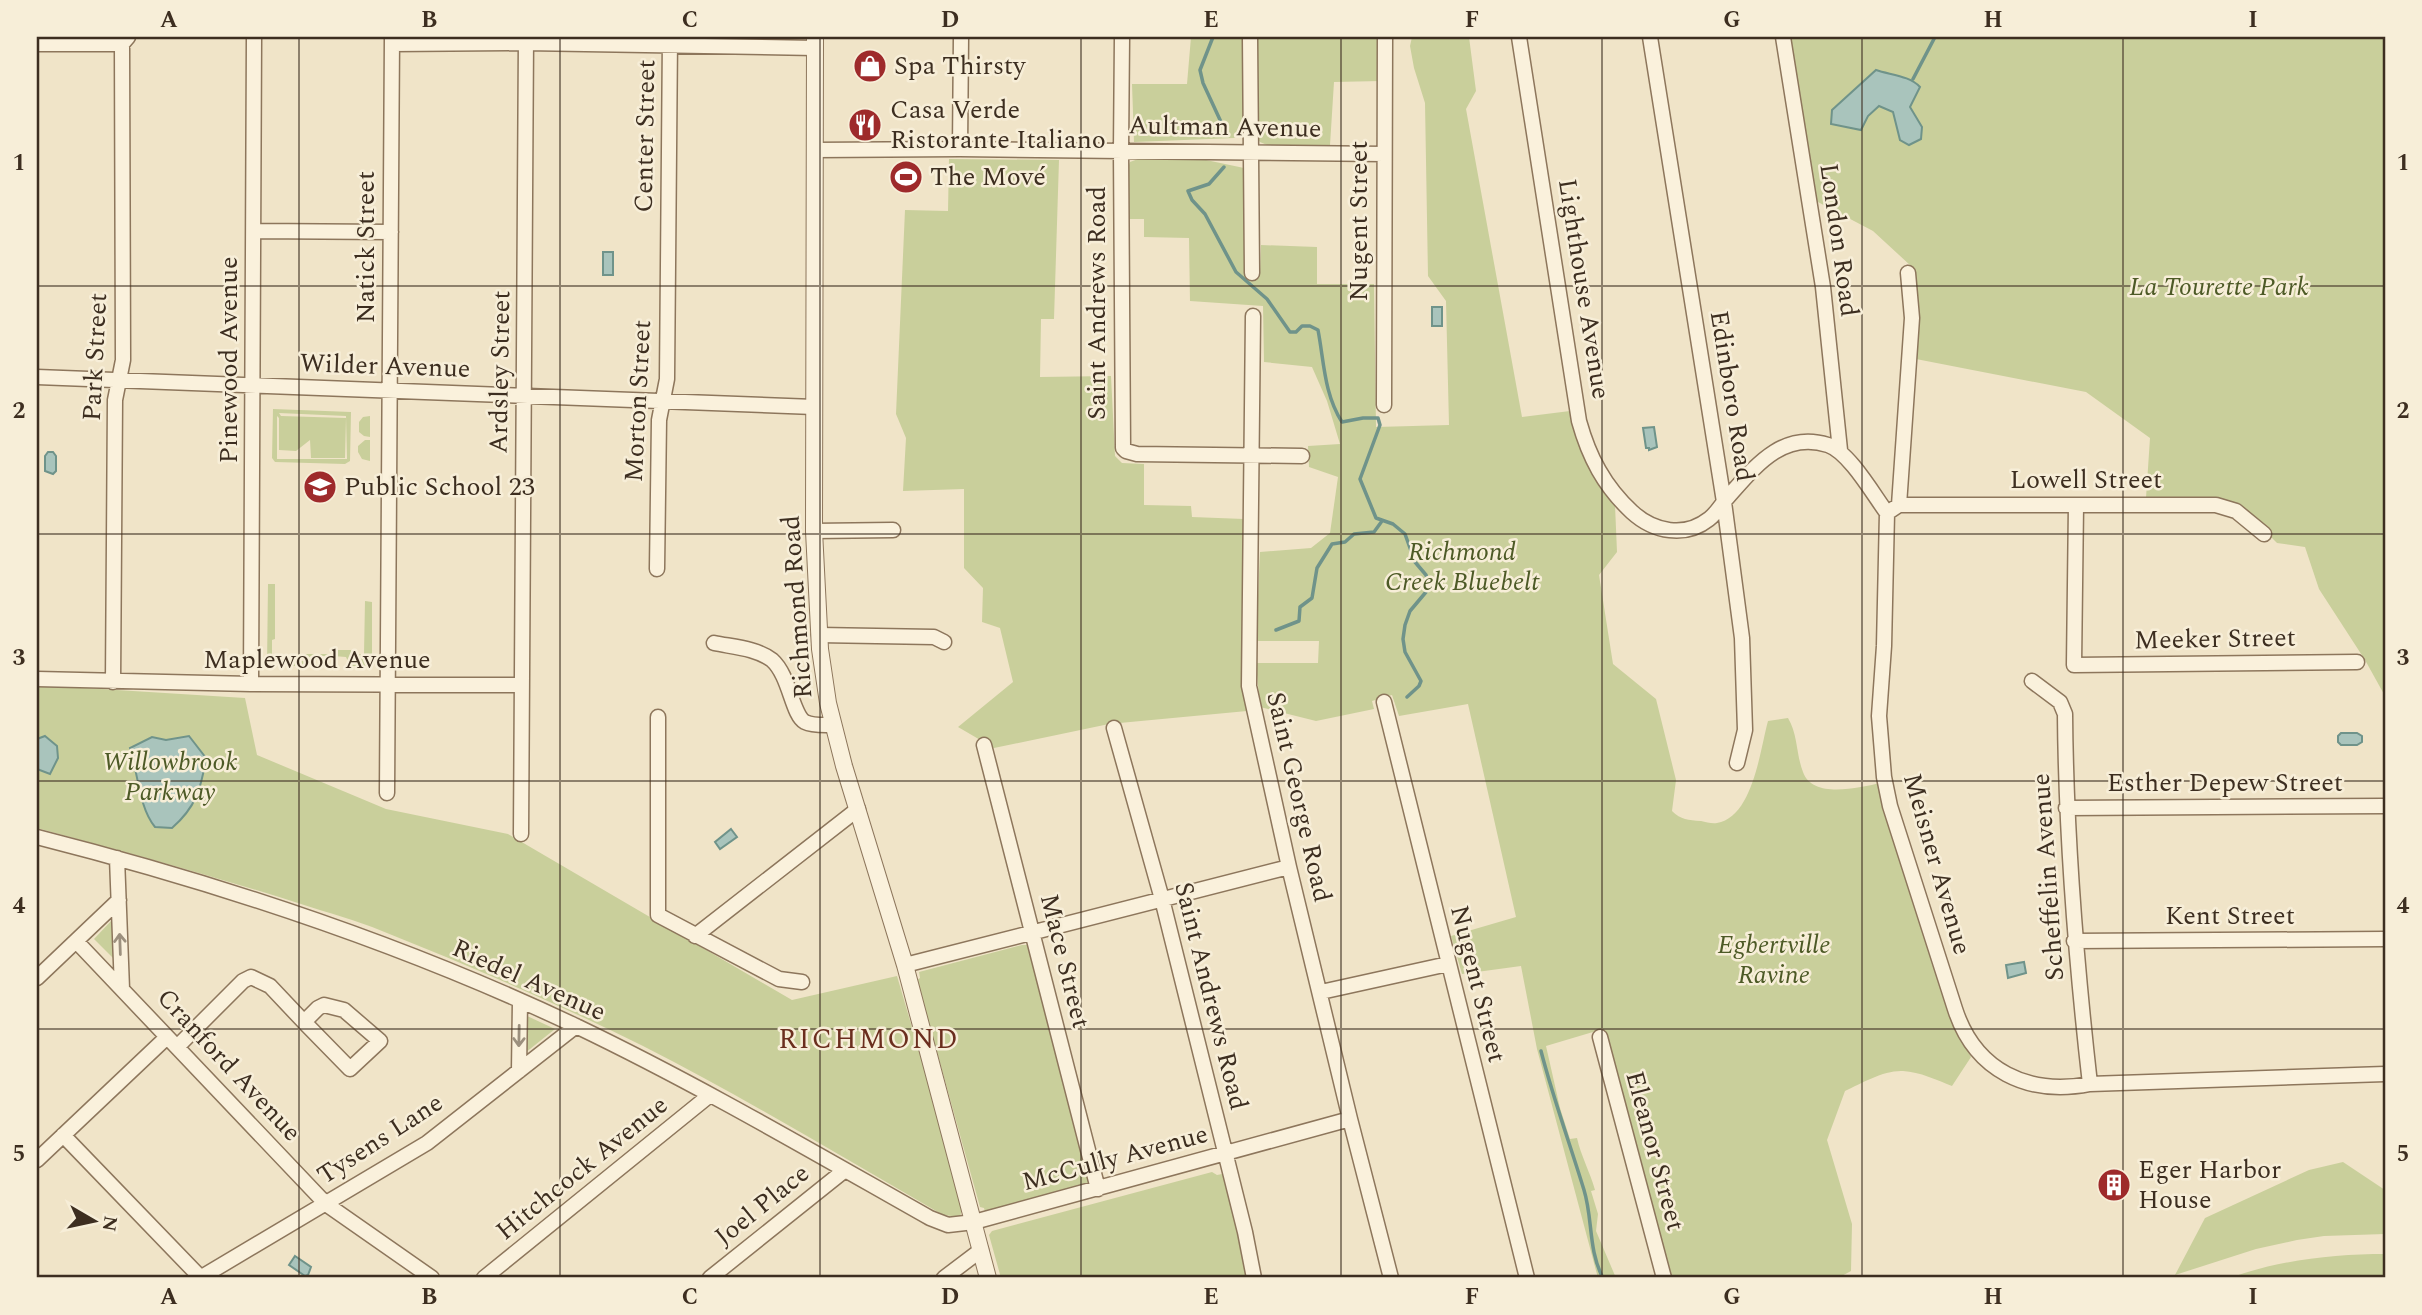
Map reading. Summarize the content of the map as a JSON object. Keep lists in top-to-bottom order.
{
  "streets": {
    "street": [
      "Aultman Avenue",
      "Center Street",
      "Nugent Street",
      "London Road",
      "Natick Street",
      "Lighthouse Avenue",
      "Saint Andrews Road",
      "Park Street",
      "Pinewood Avenue",
      "Wilder Avenue",
      "Ardsley Street",
      "Edinboro Road",
      "Morton Street",
      "Lowell Street",
      "Richmond Road",
      "Meeker Street",
      "Maplewood Avenue",
      "Esther Depew Street",
      "Saint George Road",
      "Meisner Avenue",
      "Scheffelin Avenue",
      "Kent Street",
      "Mace Street",
      "Riedel Avenue",
      "Cranford Avenue",
      "Tysens Lane",
      "Eleanor Street",
      "McCully Avenue",
      "Hitchcock Avenue",
      "Joel Place"
    ]
  },
  "crossings": [
    ["Aultman Avenue", "Nugent Street"],
    ["Aultman Avenue", "Saint Andrews Road"],
    ["Aultman Avenue", "Richmond Road"],
    ["Center Street", "Morton Street"],
    ["Natick Street", "Wilder Avenue"],
    ["Natick Street", "Maplewood Avenue"],
    ["Lighthouse Avenue", "Edinboro Road"],
    ["Saint Andrews Road", "Saint George Road"],
    ["Saint Andrews Road", "McCully Avenue"],
    ["Park Street", "Wilder Avenue"],
    ["Park Street", "Maplewood Avenue"],
    ["Pinewood Avenue", "Wilder Avenue"],
    ["Pinewood Avenue", "Maplewood Avenue"],
    ["Wilder Avenue", "Ardsley Street"],
    ["Wilder Avenue", "Morton Street"],
    ["Wilder Avenue", "Richmond Road"],
    ["Ardsley Street", "Maplewood Avenue"],
    ["Lowell Street", "Meeker Street"],
    ["Lowell Street", "Meisner Avenue"],
    ["Richmond Road", "Riedel Avenue"],
    ["Richmond Road", "McCully Avenue"],
    ["Esther Depew Street", "Scheffelin Avenue"],
    ["Saint George Road", "McCully Avenue"],
    ["Meisner Avenue", "Scheffelin Avenue"],
    ["Scheffelin Avenue", "Kent Street"],
    ["Mace Street", "McCully Avenue"],
    ["Riedel Avenue", "Tysens Lane"],
    ["Riedel Avenue", "McCully Avenue"],
    ["Riedel Avenue", "Hitchcock Avenue"],
    ["Riedel Avenue", "Joel Place"],
    ["Cranford Avenue", "Tysens Lane"]
  ],
  "districts": ["RICHMOND"],
  "parks": [
    "La Tourette Park",
    "Richmond Creek Bluebelt",
    "Willowbrook Parkway",
    "Egbertville Ravine"
  ],
  "places": {
    "shop": ["Spa Thirsty"],
    "restaurant": ["Casa Verde Ristorante Italiano"],
    "sports": ["The Mové"],
    "school or university": ["Public School 23"],
    "building": ["Eger Harbor House"]
  },
  "north": "right",
  "grid": {
    "columns": [
      "A",
      "B",
      "C",
      "D",
      "E",
      "F",
      "G",
      "H",
      "I"
    ],
    "rows": [
      "1",
      "2",
      "3",
      "4",
      "5"
    ]
  }
}
